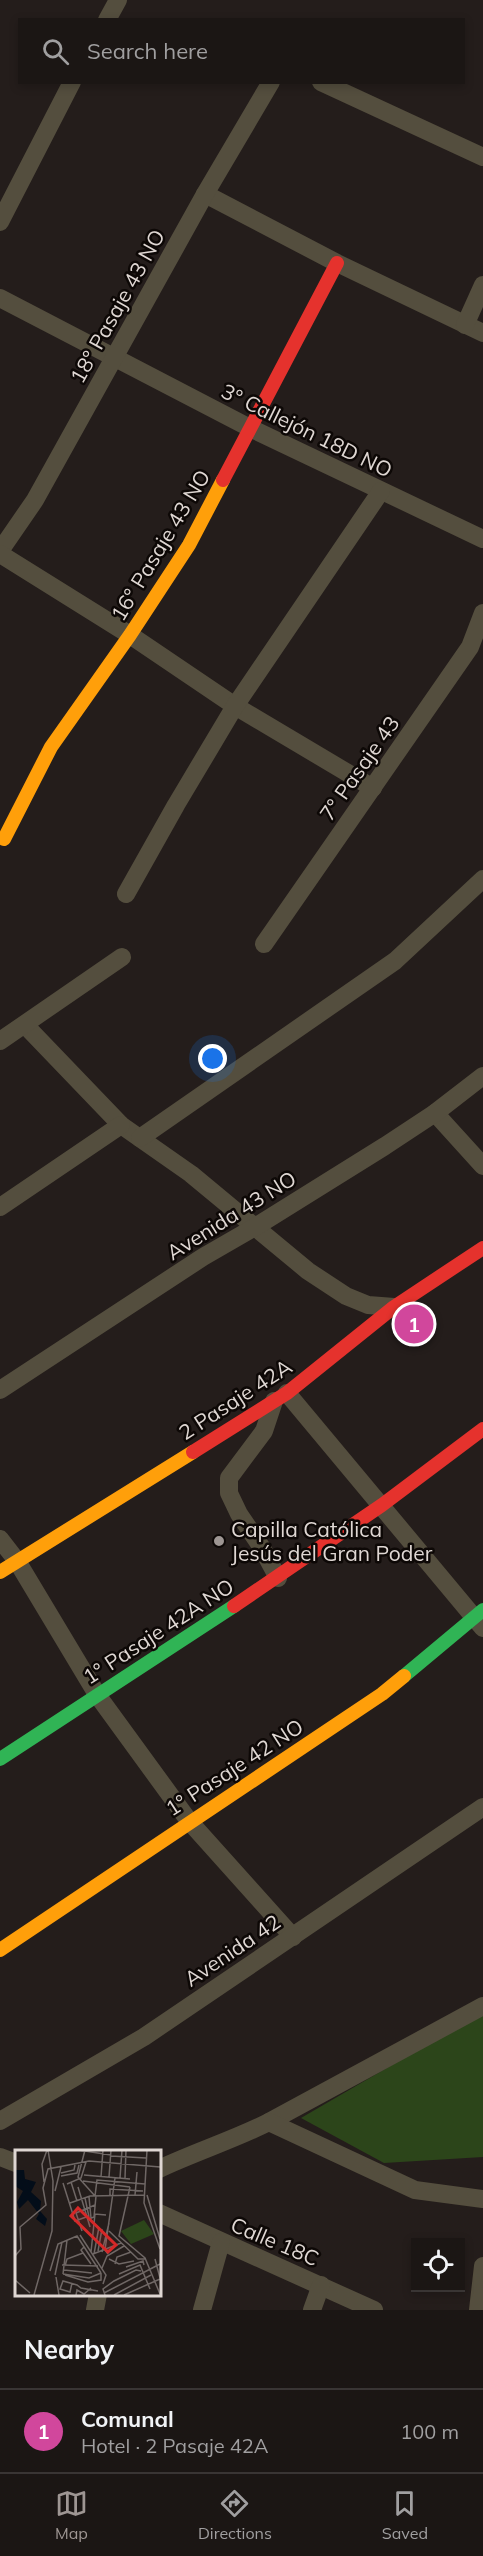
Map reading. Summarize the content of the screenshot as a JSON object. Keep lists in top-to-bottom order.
{
  "streets": {
    "street": [
      "18° Pasaje 43 NO",
      "3° Callejón 18D NO",
      "16° Pasaje 43 NO",
      "7° Pasaje 43",
      "Avenida 43 NO",
      "2 Pasaje 42A",
      "1° Pasaje 42A NO",
      "1° Pasaje 42 NO",
      "Avenida 42",
      "Calle 18C"
    ]
  },
  "crossings": [
    ["18° Pasaje 43 NO", "3° Callejón 18D NO"],
    ["3° Callejón 18D NO", "16° Pasaje 43 NO"]
  ],
  "places": ["Capilla Católica Jesús del Gran Poder"],
  "page": {
    "search": "Search here",
    "pins": "1",
    "heading": "Nearby",
    "list": [
      {
        "mark": "1",
        "name": "Comunal",
        "note": "Hotel · 2 Pasaje 42A",
        "value": "100 m"
      }
    ],
    "nav": ["Map", "Directions", "Saved"]
  }
}
